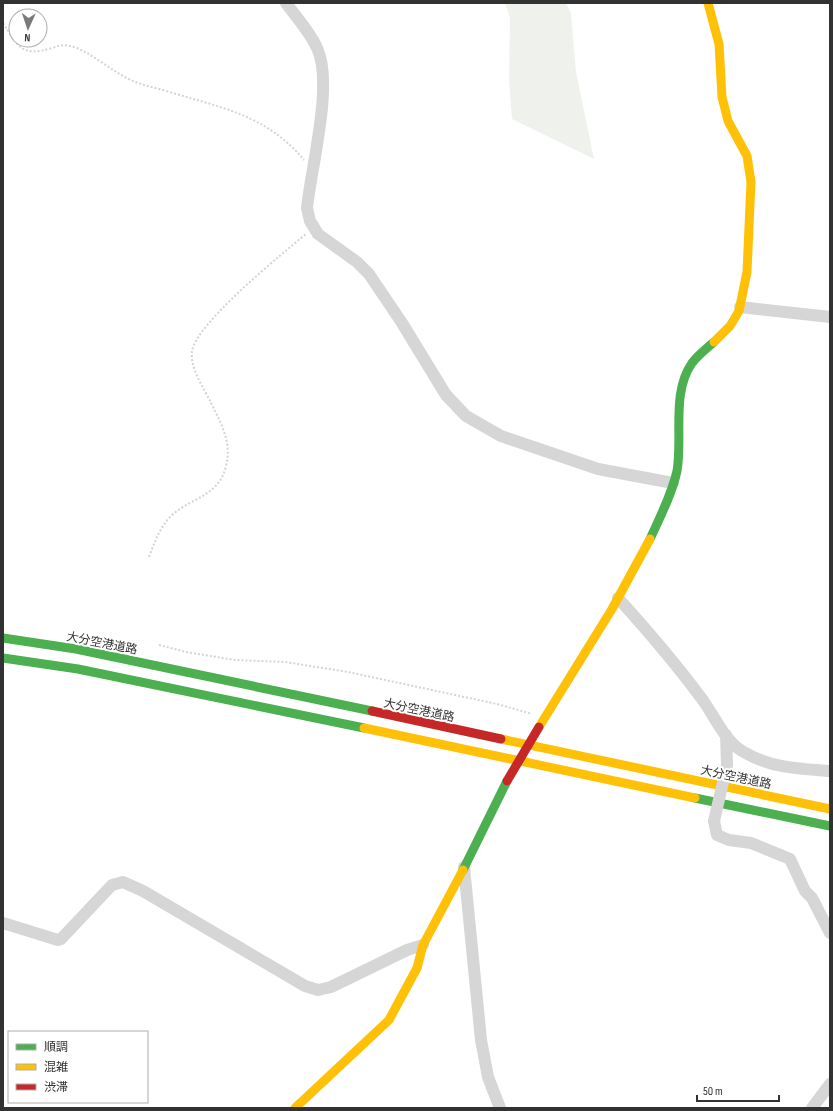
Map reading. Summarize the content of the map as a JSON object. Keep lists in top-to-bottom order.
{
  "streets": {
    "main road": ["大分空港道路"]
  },
  "legend": ["順調", "混雑", "渋滞"],
  "scale_bar": "50 m",
  "north": "bottom"
}
